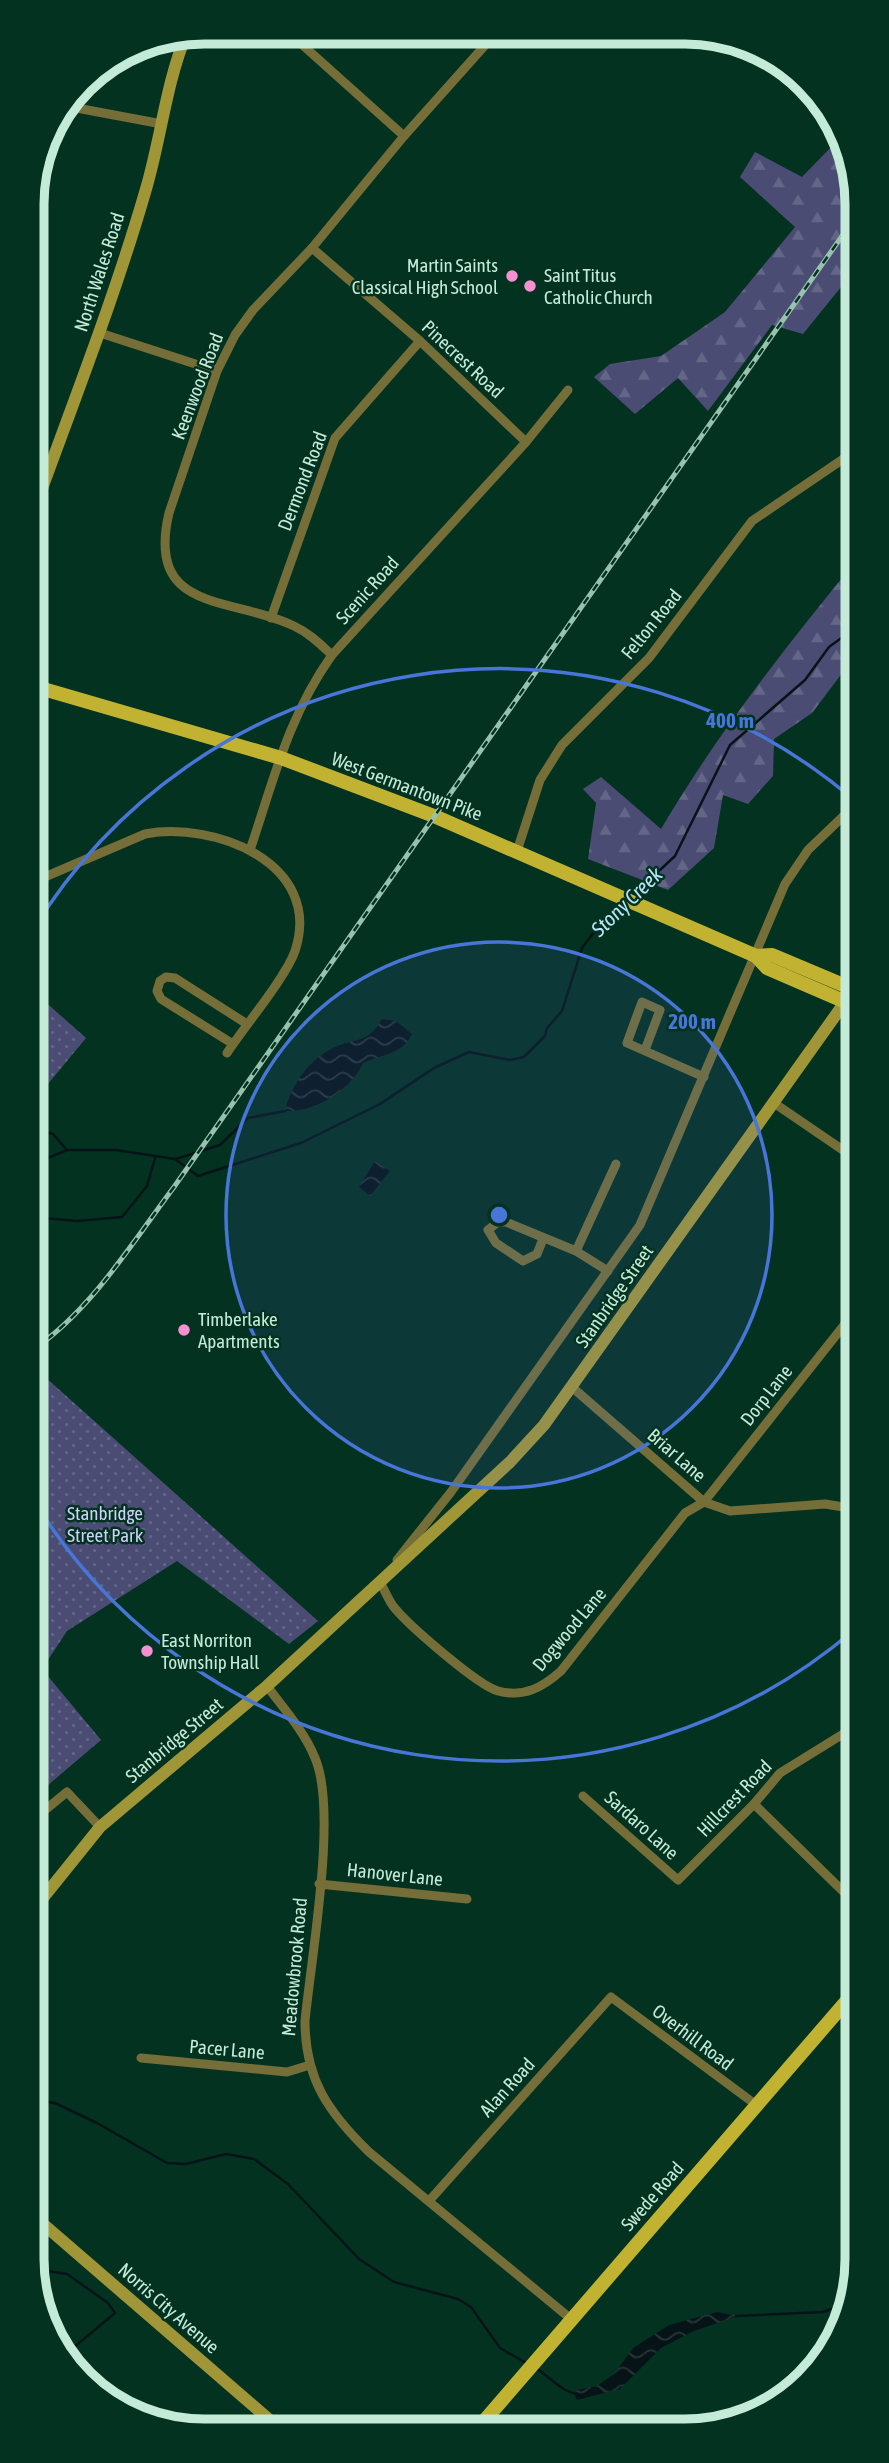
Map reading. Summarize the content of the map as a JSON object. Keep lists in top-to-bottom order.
{
  "streets": {
    "main road": ["West Germantown Pike", "Swede Road"],
    "street": [
      "North Wales Road",
      "Pinecrest Road",
      "Keenwood Road",
      "Dermond Road",
      "Scenic Road",
      "Felton Road",
      "Stanbridge Street",
      "Dorp Lane",
      "Briar Lane",
      "Dogwood Lane",
      "Hillcrest Road",
      "Sardaro Lane",
      "Hanover Lane",
      "Meadowbrook Road",
      "Overhill Road",
      "Pacer Lane",
      "Alan Road",
      "Norris City Avenue"
    ]
  },
  "crossings": [
    ["Pinecrest Road", "Keenwood Road"],
    ["Pinecrest Road", "Dermond Road"],
    ["Pinecrest Road", "Scenic Road"],
    ["Keenwood Road", "Dermond Road"],
    ["Keenwood Road", "Scenic Road"],
    ["Scenic Road", "West Germantown Pike"],
    ["Felton Road", "West Germantown Pike"],
    ["West Germantown Pike", "Stanbridge Street"],
    ["Stanbridge Street", "Briar Lane"],
    ["Stanbridge Street", "Dogwood Lane"],
    ["Stanbridge Street", "Meadowbrook Road"],
    ["Dorp Lane", "Briar Lane"],
    ["Dorp Lane", "Dogwood Lane"],
    ["Briar Lane", "Dogwood Lane"],
    ["Hillcrest Road", "Sardaro Lane"],
    ["Hanover Lane", "Meadowbrook Road"],
    ["Meadowbrook Road", "Pacer Lane"],
    ["Meadowbrook Road", "Alan Road"],
    ["Meadowbrook Road", "Swede Road"],
    ["Overhill Road", "Alan Road"],
    ["Overhill Road", "Swede Road"]
  ],
  "water": ["Stony Creek"],
  "parks": ["Stanbridge Street Park"],
  "places": [
    "Martin Saints Classical High School",
    "Saint Titus Catholic Church",
    "Timberlake Apartments",
    "East Norriton Township Hall"
  ],
  "rings": ["400 m", "200 m"]
}
